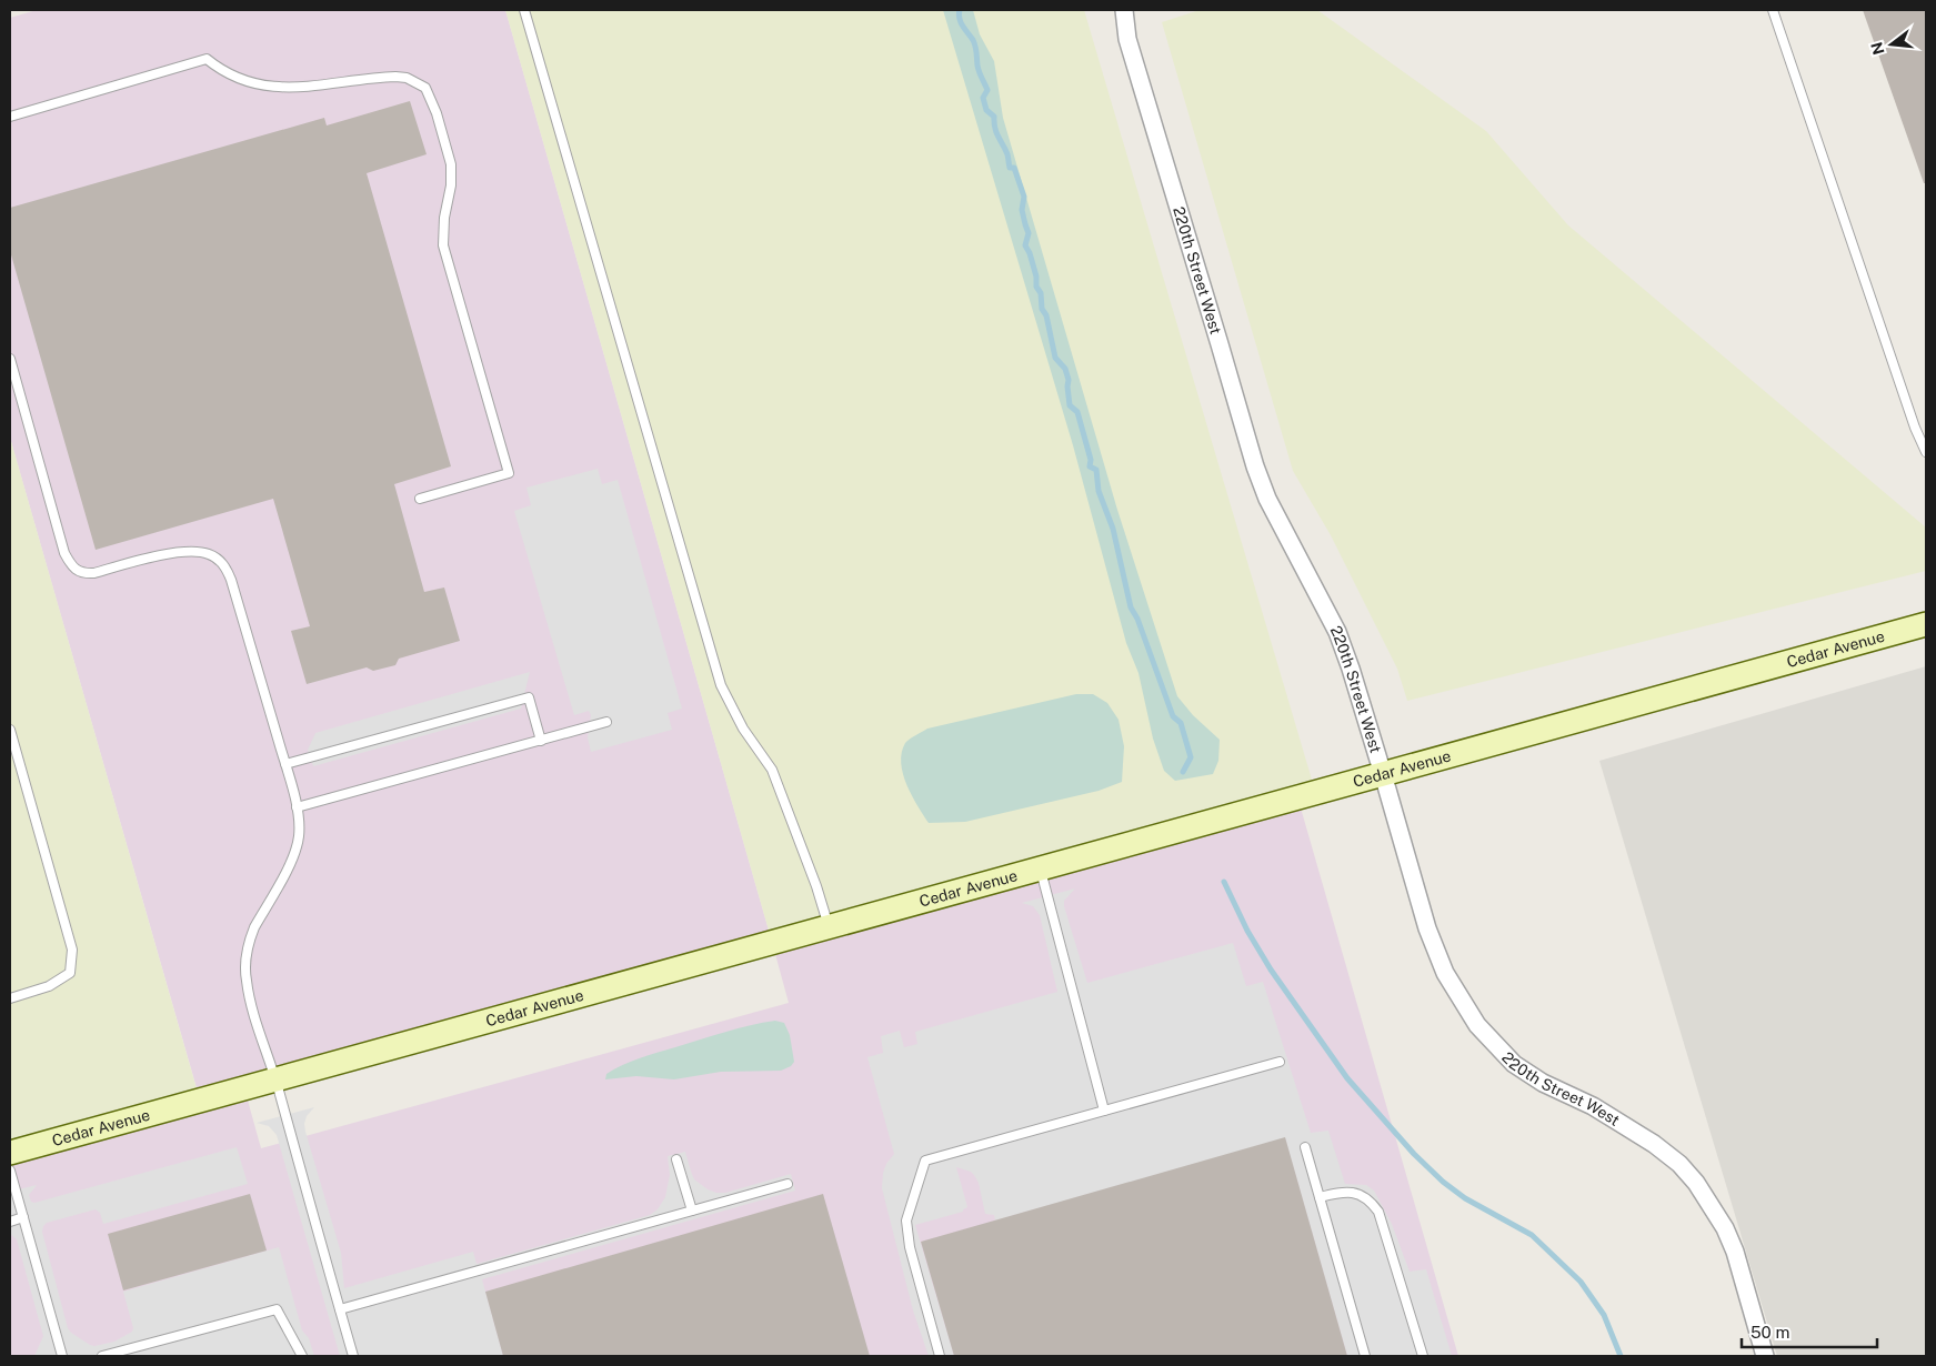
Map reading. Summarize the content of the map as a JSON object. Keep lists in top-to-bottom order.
{
  "streets": {
    "main road": ["Cedar Avenue"],
    "street": ["220th Street West"]
  },
  "crossings": [
    ["220th Street West", "Cedar Avenue"]
  ],
  "scale_bar": "50 m",
  "north": "left"
}
